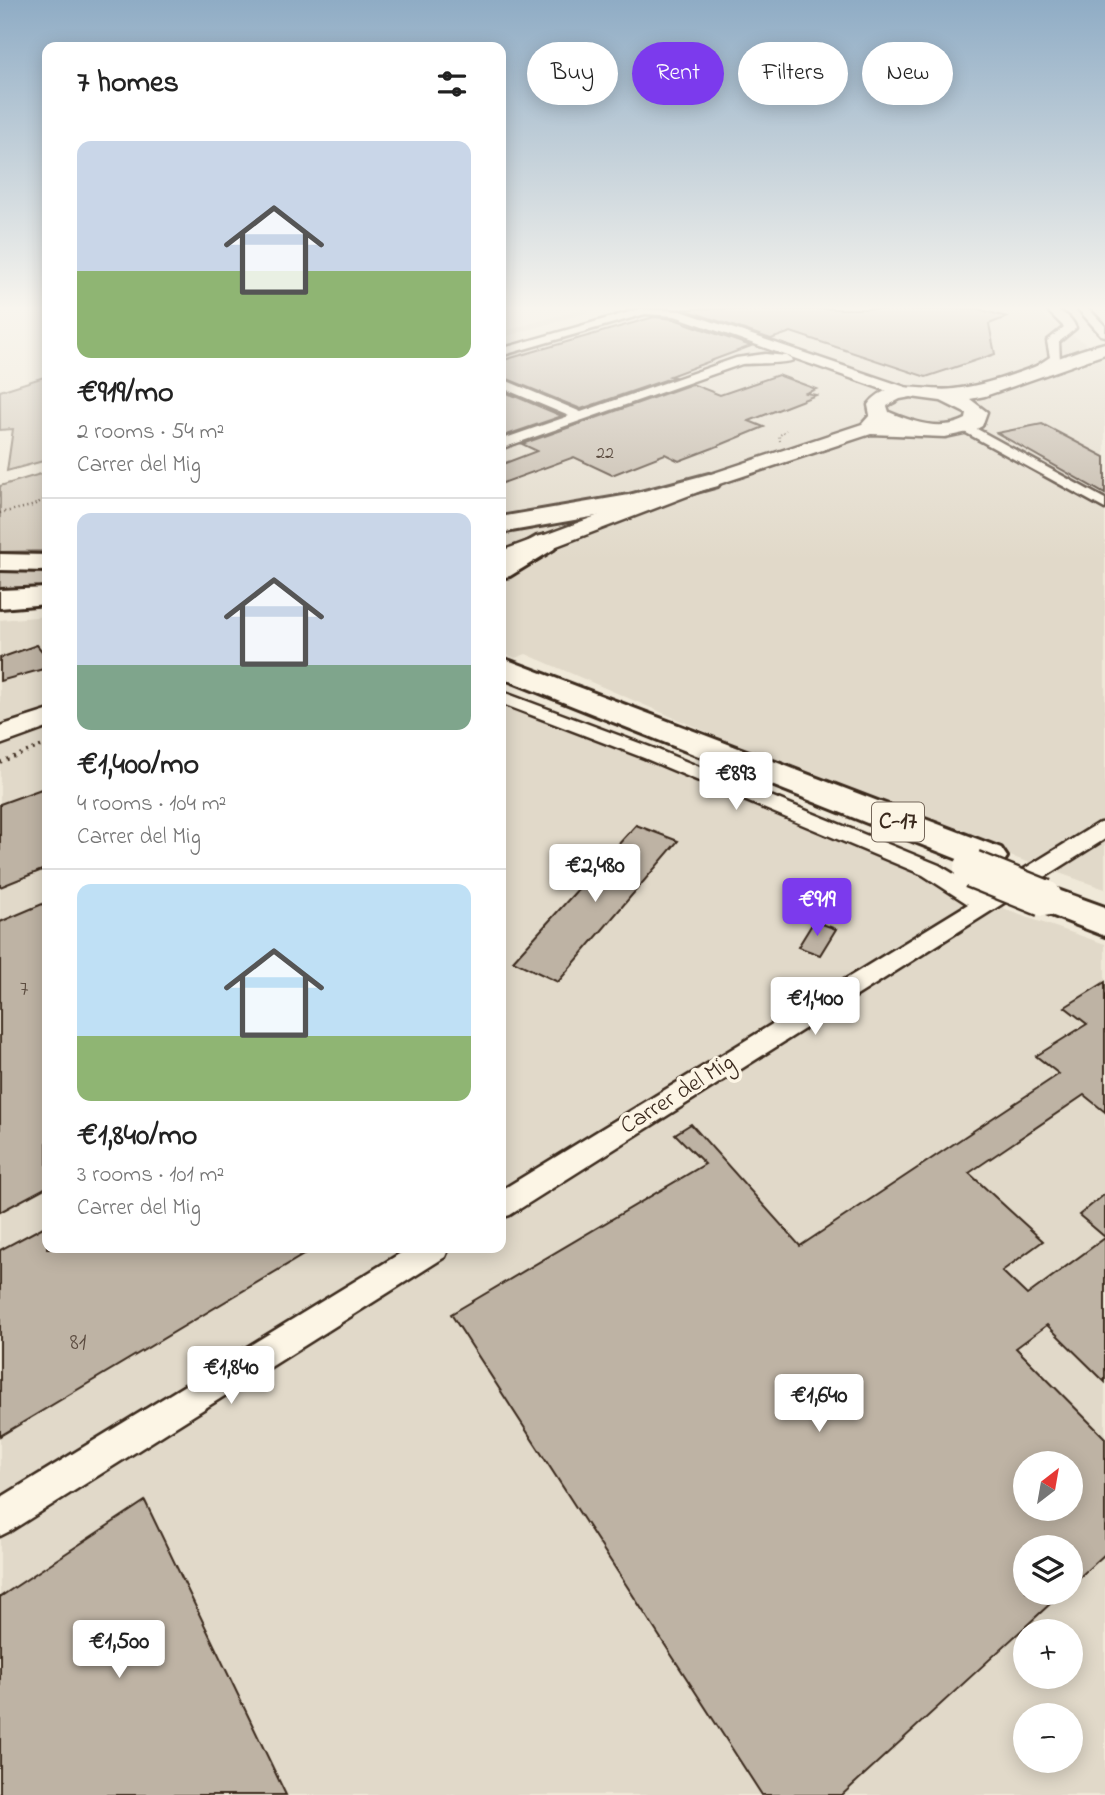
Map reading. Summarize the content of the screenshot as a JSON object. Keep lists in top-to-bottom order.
{
  "streets": {
    "highway": ["C-17"],
    "street": ["Carrer del Mig"]
  },
  "house_numbers": ["22", "7", "81"],
  "north": "top right",
  "page": {
    "chip": [
      "Buy",
      "Rent",
      "Filters",
      "New"
    ],
    "heading": "7 homes",
    "list": [
      {
        "name": "€919/mo",
        "note": "2 rooms · 54 m² · Carrer del Mig"
      },
      {
        "name": "€1,400/mo",
        "note": "4 rooms · 104 m² · Carrer del Mig"
      },
      {
        "name": "€1,840/mo",
        "note": "3 rooms · 101 m² · Carrer del Mig"
      }
    ],
    "price": [
      "€893",
      "€2,480",
      "€919",
      "€1,400",
      "€1,840",
      "€1,640",
      "€1,500"
    ],
    "map_buttons": ["+", "−"]
  }
}
